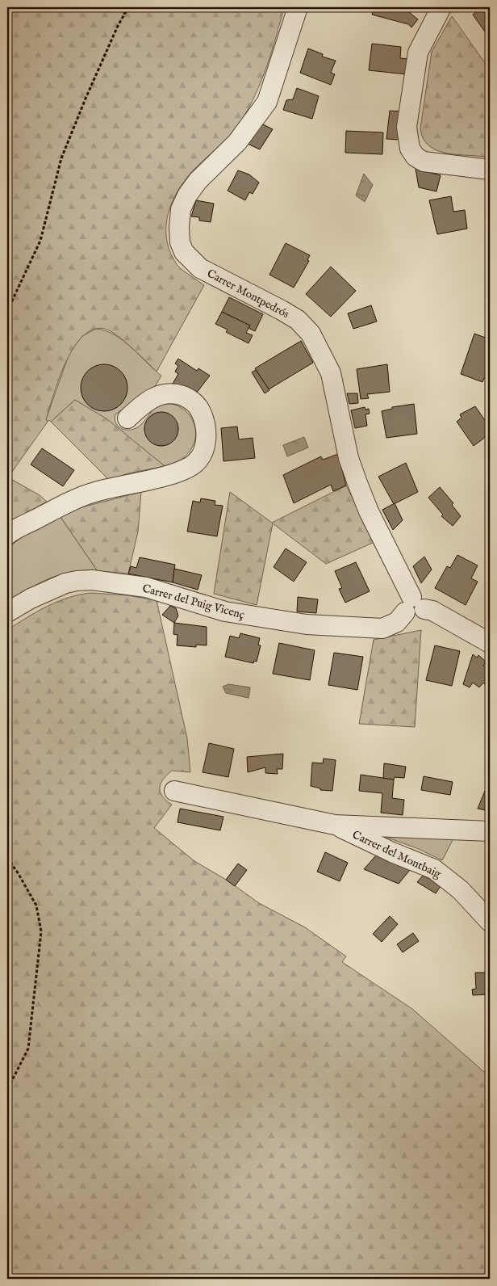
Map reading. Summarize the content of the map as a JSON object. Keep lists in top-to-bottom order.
{
  "streets": {
    "street": ["Carrer Montpedrós", "Carrer del Puig Vicenç", "Carrer del Montbaig"]
  },
  "crossings": [
    ["Carrer Montpedrós", "Carrer del Puig Vicenç"]
  ]
}
